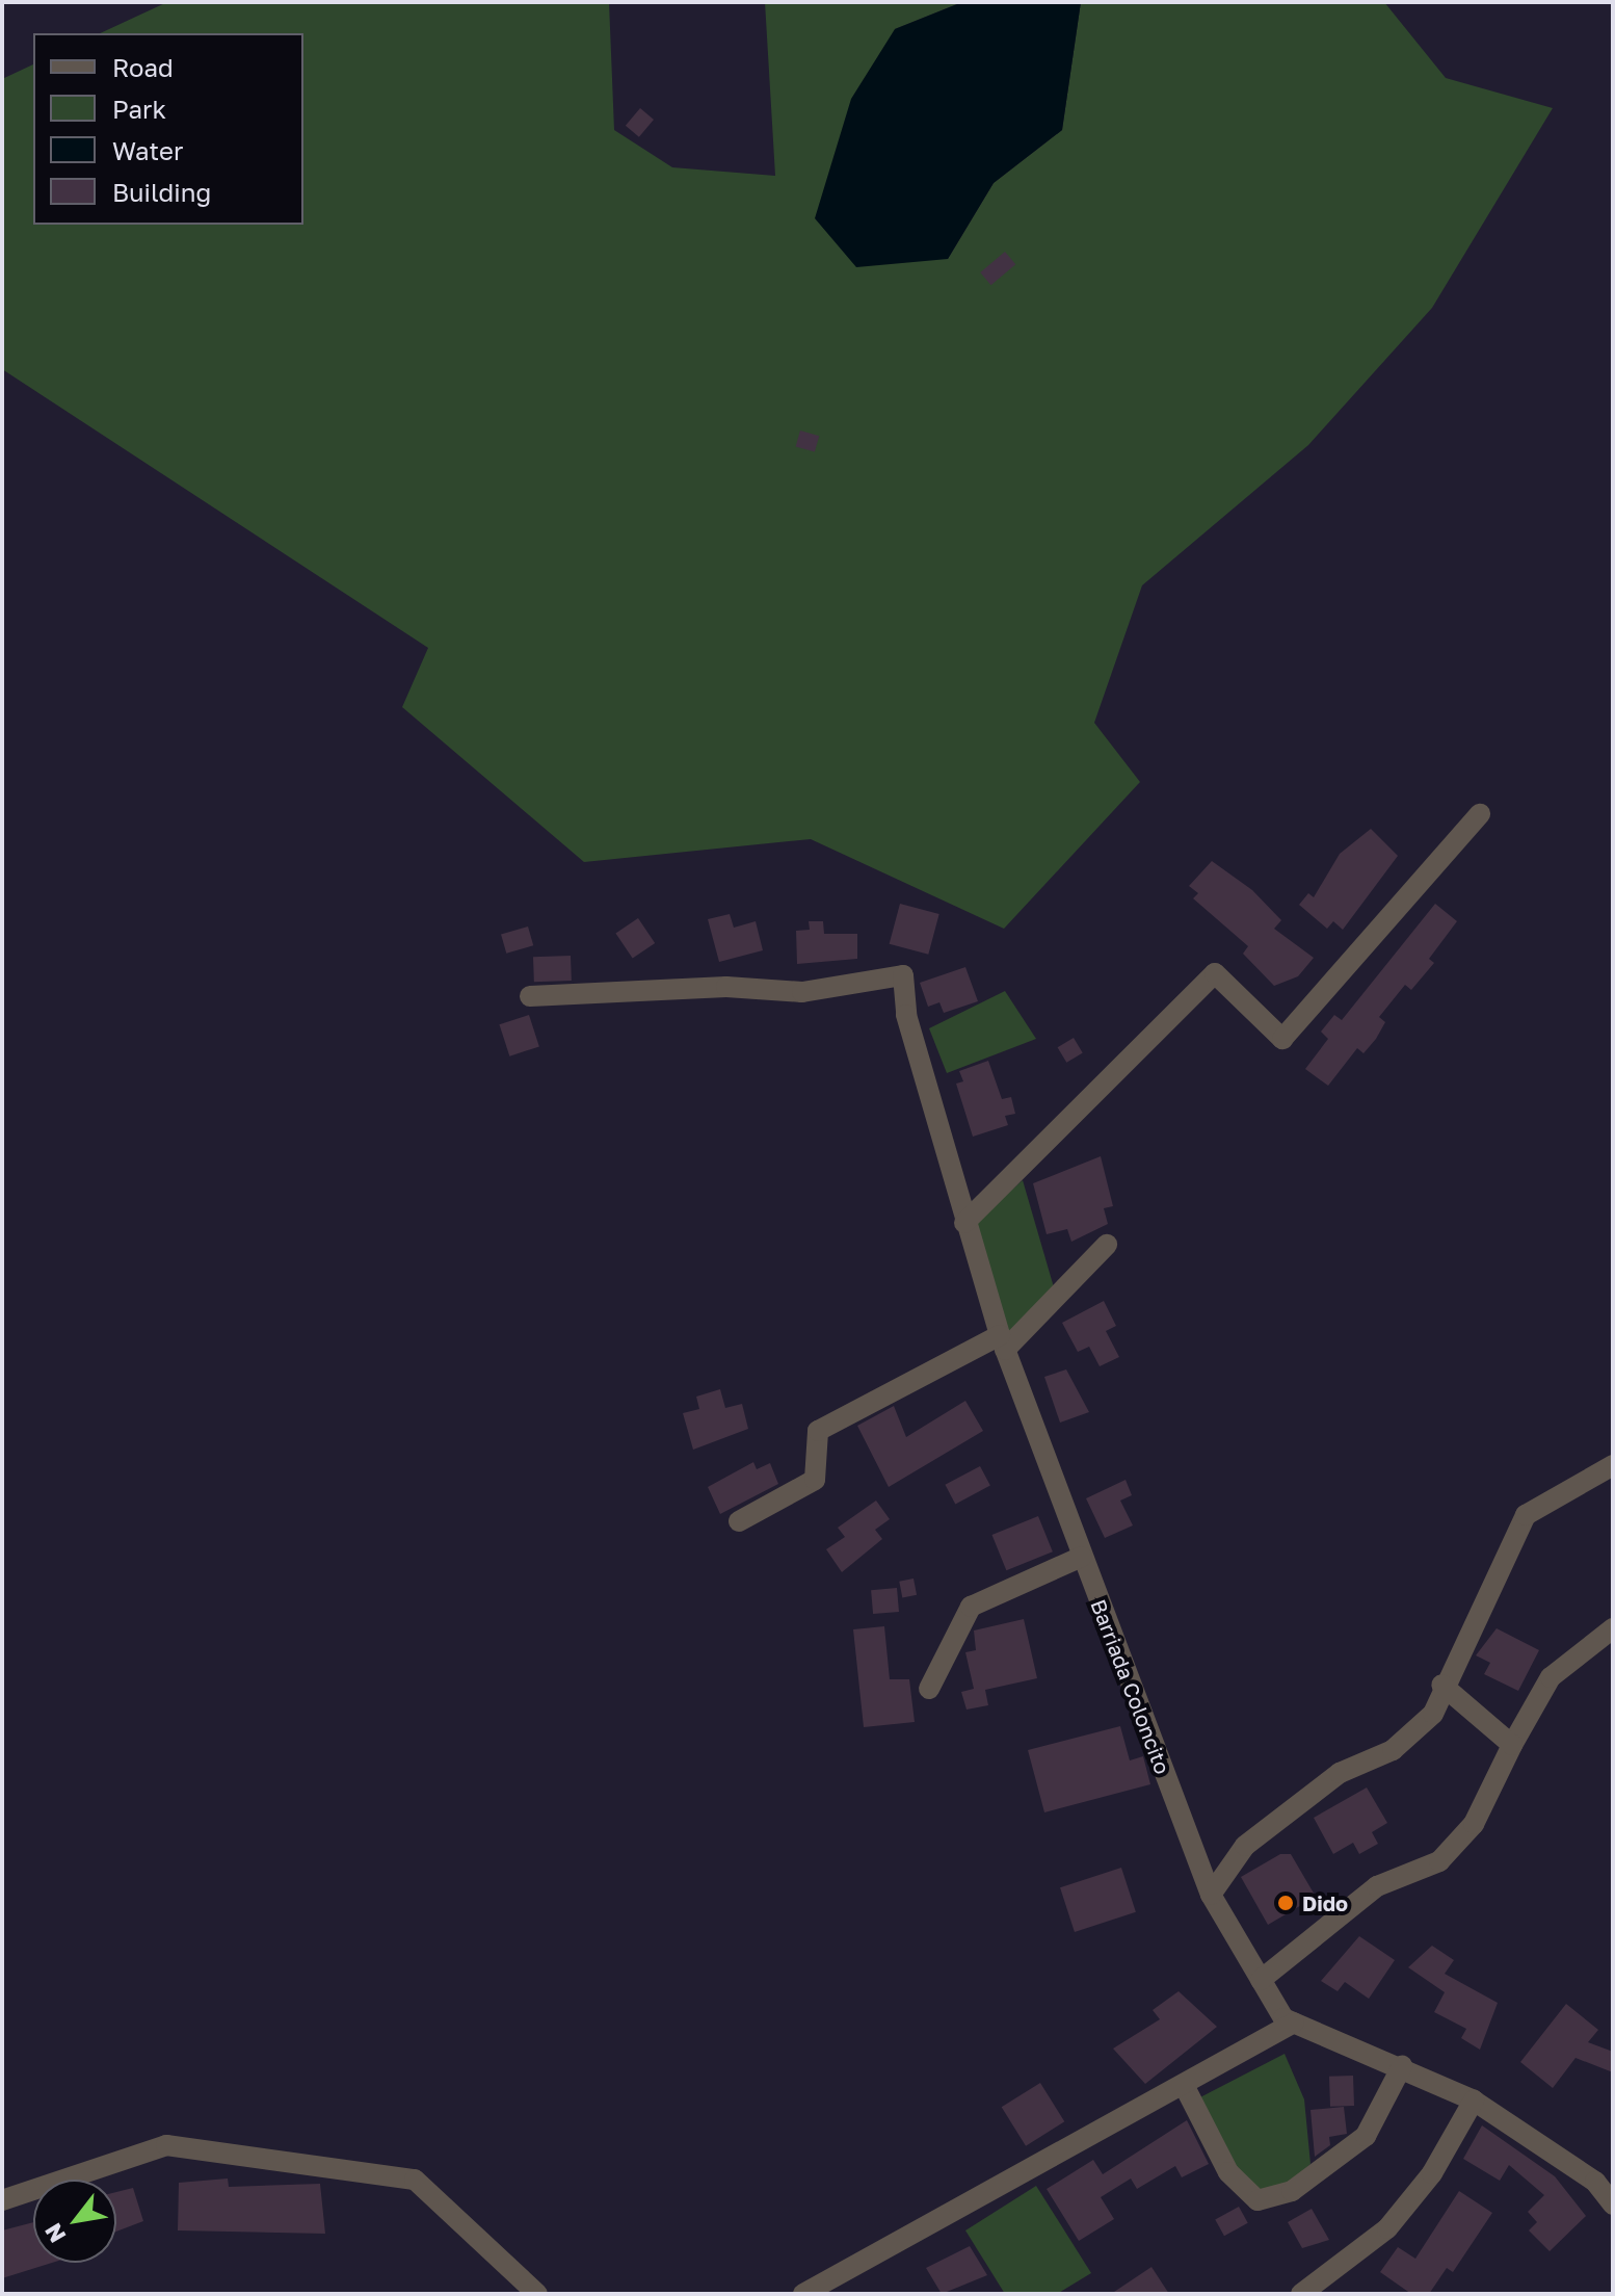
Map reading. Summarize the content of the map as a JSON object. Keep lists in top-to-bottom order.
{
  "streets": {
    "street": ["Barriada Coloncito"]
  },
  "places": ["Dido"],
  "legend": [
    "Road",
    "Park",
    "Water",
    "Building"
  ],
  "north": "bottom left"
}
